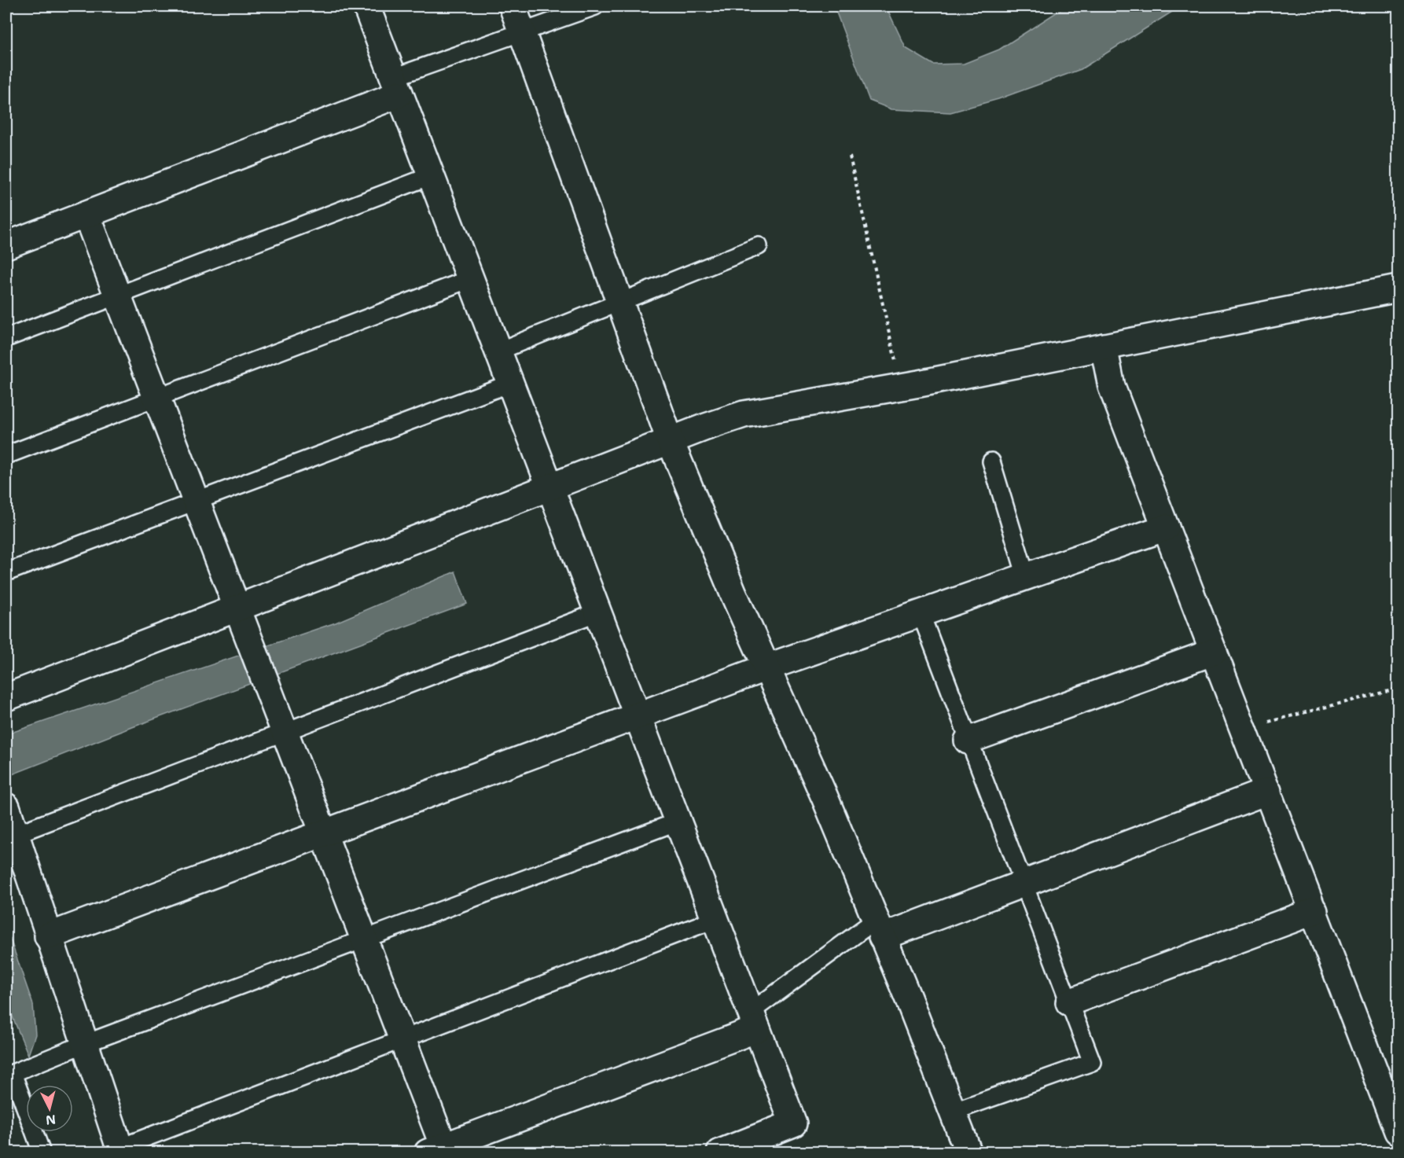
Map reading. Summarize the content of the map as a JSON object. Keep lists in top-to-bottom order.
{
  "north": "bottom"
}
